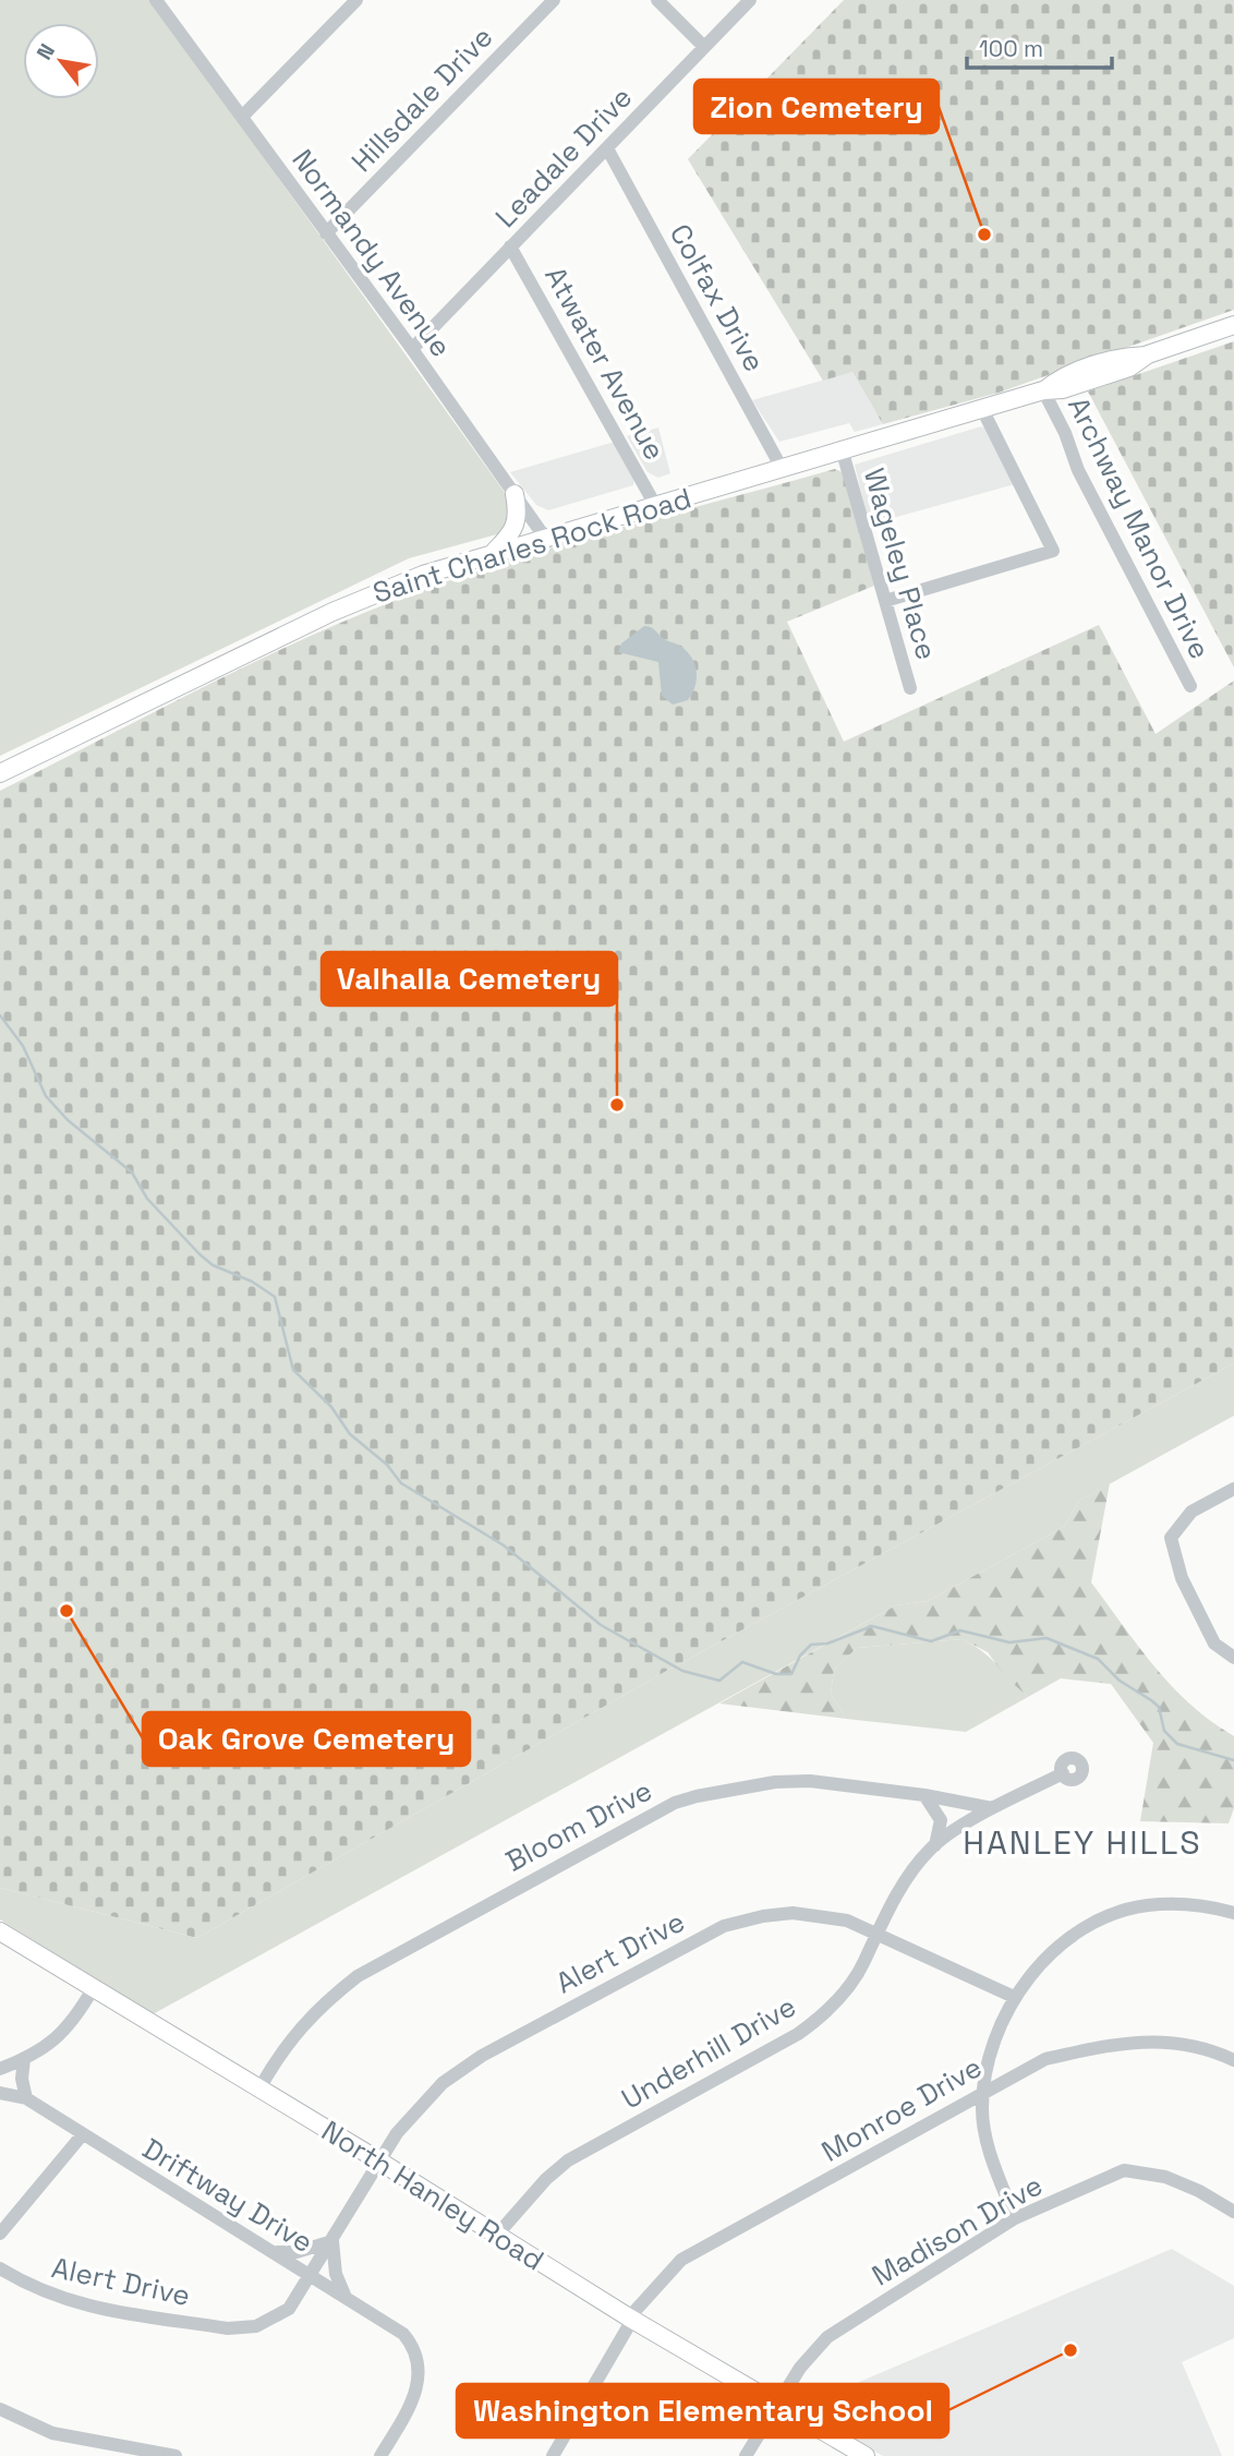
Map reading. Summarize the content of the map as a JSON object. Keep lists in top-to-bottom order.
{
  "streets": {
    "main road": ["Saint Charles Rock Road", "North Hanley Road"],
    "street": [
      "Hillsdale Drive",
      "Leadale Drive",
      "Normandy Avenue",
      "Colfax Drive",
      "Atwater Avenue",
      "Archway Manor Drive",
      "Wageley Place",
      "Bloom Drive",
      "Alert Drive",
      "Underhill Drive",
      "Monroe Drive",
      "Driftway Drive",
      "Madison Drive"
    ]
  },
  "crossings": [
    ["Hillsdale Drive", "Normandy Avenue"],
    ["Leadale Drive", "Normandy Avenue"],
    ["Leadale Drive", "Colfax Drive"],
    ["Leadale Drive", "Atwater Avenue"],
    ["Normandy Avenue", "Saint Charles Rock Road"],
    ["Colfax Drive", "Saint Charles Rock Road"],
    ["Atwater Avenue", "Saint Charles Rock Road"],
    ["Archway Manor Drive", "Saint Charles Rock Road"],
    ["Saint Charles Rock Road", "Wageley Place"],
    ["Bloom Drive", "Underhill Drive"],
    ["Bloom Drive", "North Hanley Road"],
    ["Alert Drive", "Underhill Drive"],
    ["Alert Drive", "Driftway Drive"],
    ["Alert Drive", "North Hanley Road"],
    ["Underhill Drive", "North Hanley Road"],
    ["Monroe Drive", "North Hanley Road"],
    ["North Hanley Road", "Madison Drive"]
  ],
  "districts": ["HANLEY HILLS"],
  "places": [
    "Zion Cemetery",
    "Valhalla Cemetery",
    "Oak Grove Cemetery",
    "Washington Elementary School"
  ],
  "scale_bar": "100 m",
  "north": "top left"
}
